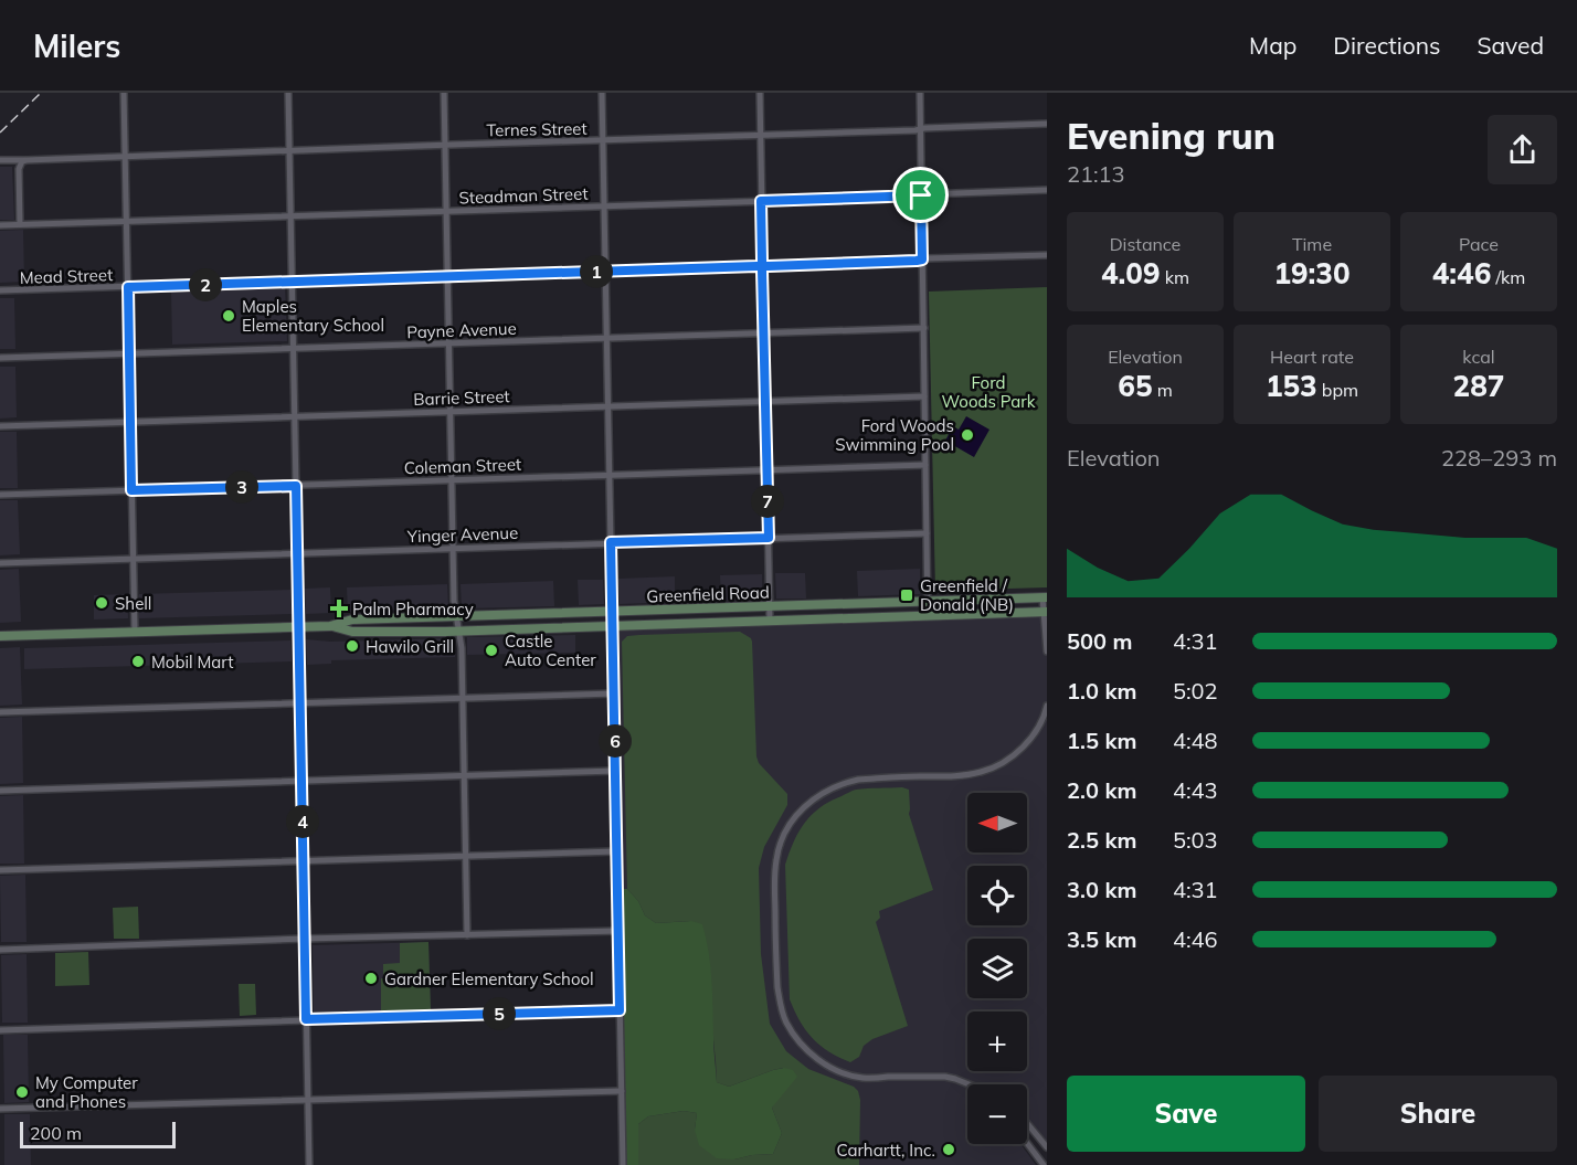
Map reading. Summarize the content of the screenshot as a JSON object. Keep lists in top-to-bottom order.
{
  "streets": {
    "main road": ["Greenfield Road"],
    "street": [
      "Ternes Street",
      "Steadman Street",
      "Mead Street",
      "Payne Avenue",
      "Barrie Street",
      "Coleman Street",
      "Yinger Avenue"
    ]
  },
  "parks": ["Ford Woods Park"],
  "places": {
    "other": [
      "Maples Elementary School",
      "Ford Woods Swimming Pool",
      "Shell",
      "Hawilo Grill",
      "Castle Auto Center",
      "Mobil Mart",
      "Gardner Elementary School",
      "My Computer and Phones",
      "Carhartt, Inc."
    ],
    "transit": ["Greenfield / Donald (NB)"],
    "health": ["Palm Pharmacy"]
  },
  "scale_bar": "200 m",
  "north": "left",
  "page": {
    "header": "Milers",
    "nav": ["Map", "Directions", "Saved"],
    "heading": ["Evening run", "21:13"],
    "stats": [
      ["Distance", "4.09 km"],
      ["Time", "19:30"],
      ["Pace", "4:46 /km"],
      ["Elevation", "65 m"],
      ["Heart rate", "153 bpm"],
      ["kcal", "287"]
    ],
    "pins": [
      "1",
      "2",
      "3",
      "7",
      "6",
      "4",
      "5"
    ],
    "chart": ["Elevation", "228–293 m"],
    "list": [
      {
        "name": "500 m",
        "note": "4:31"
      },
      {
        "name": "1.0 km",
        "note": "5:02"
      },
      {
        "name": "1.5 km",
        "note": "4:48"
      },
      {
        "name": "2.0 km",
        "note": "4:43"
      },
      {
        "name": "2.5 km",
        "note": "5:03"
      },
      {
        "name": "3.0 km",
        "note": "4:31"
      },
      {
        "name": "3.5 km",
        "note": "4:46"
      }
    ],
    "map_buttons": ["+", "−"],
    "buttons": ["Save", "Share"],
    "scale": "200 m"
  }
}
